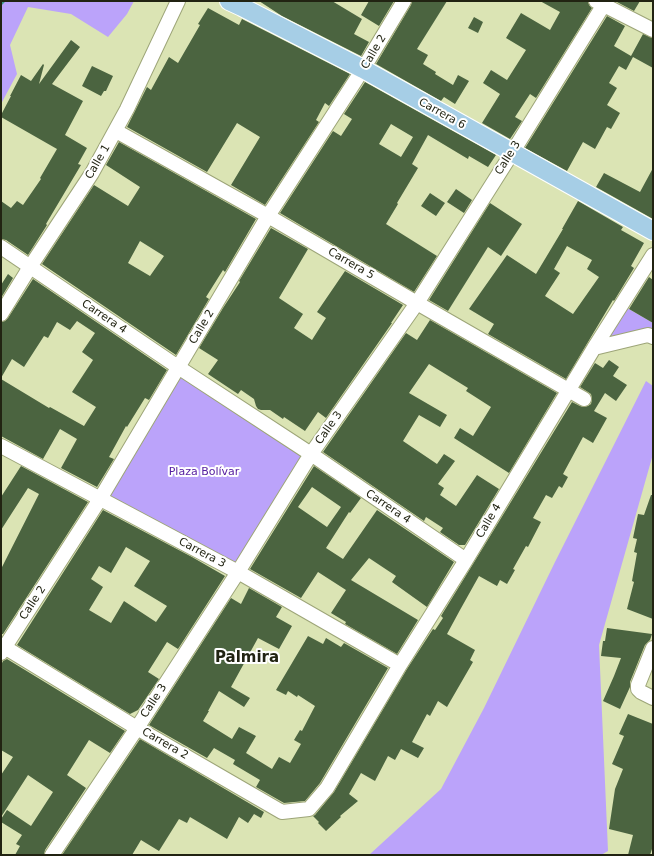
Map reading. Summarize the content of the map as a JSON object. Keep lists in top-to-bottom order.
{
  "streets": {
    "main road": ["Carrera 6"],
    "street": [
      "Calle 2",
      "Calle 3",
      "Calle 1",
      "Carrera 5",
      "Carrera 4",
      "Calle 4",
      "Carrera 3",
      "Carrera 2"
    ]
  },
  "crossings": [
    ["Calle 2", "Carrera 6"],
    ["Calle 2", "Carrera 5"],
    ["Calle 2", "Carrera 4"],
    ["Calle 2", "Carrera 3"],
    ["Calle 2", "Carrera 2"],
    ["Carrera 6", "Calle 3"],
    ["Calle 3", "Carrera 5"],
    ["Calle 3", "Carrera 4"],
    ["Calle 3", "Carrera 3"],
    ["Calle 3", "Carrera 2"],
    ["Calle 1", "Carrera 5"],
    ["Calle 1", "Carrera 4"],
    ["Carrera 5", "Calle 4"],
    ["Carrera 4", "Calle 4"],
    ["Calle 4", "Carrera 3"],
    ["Calle 4", "Carrera 2"]
  ],
  "districts": ["Palmira"],
  "parks": ["Plaza Bolívar"]
}
